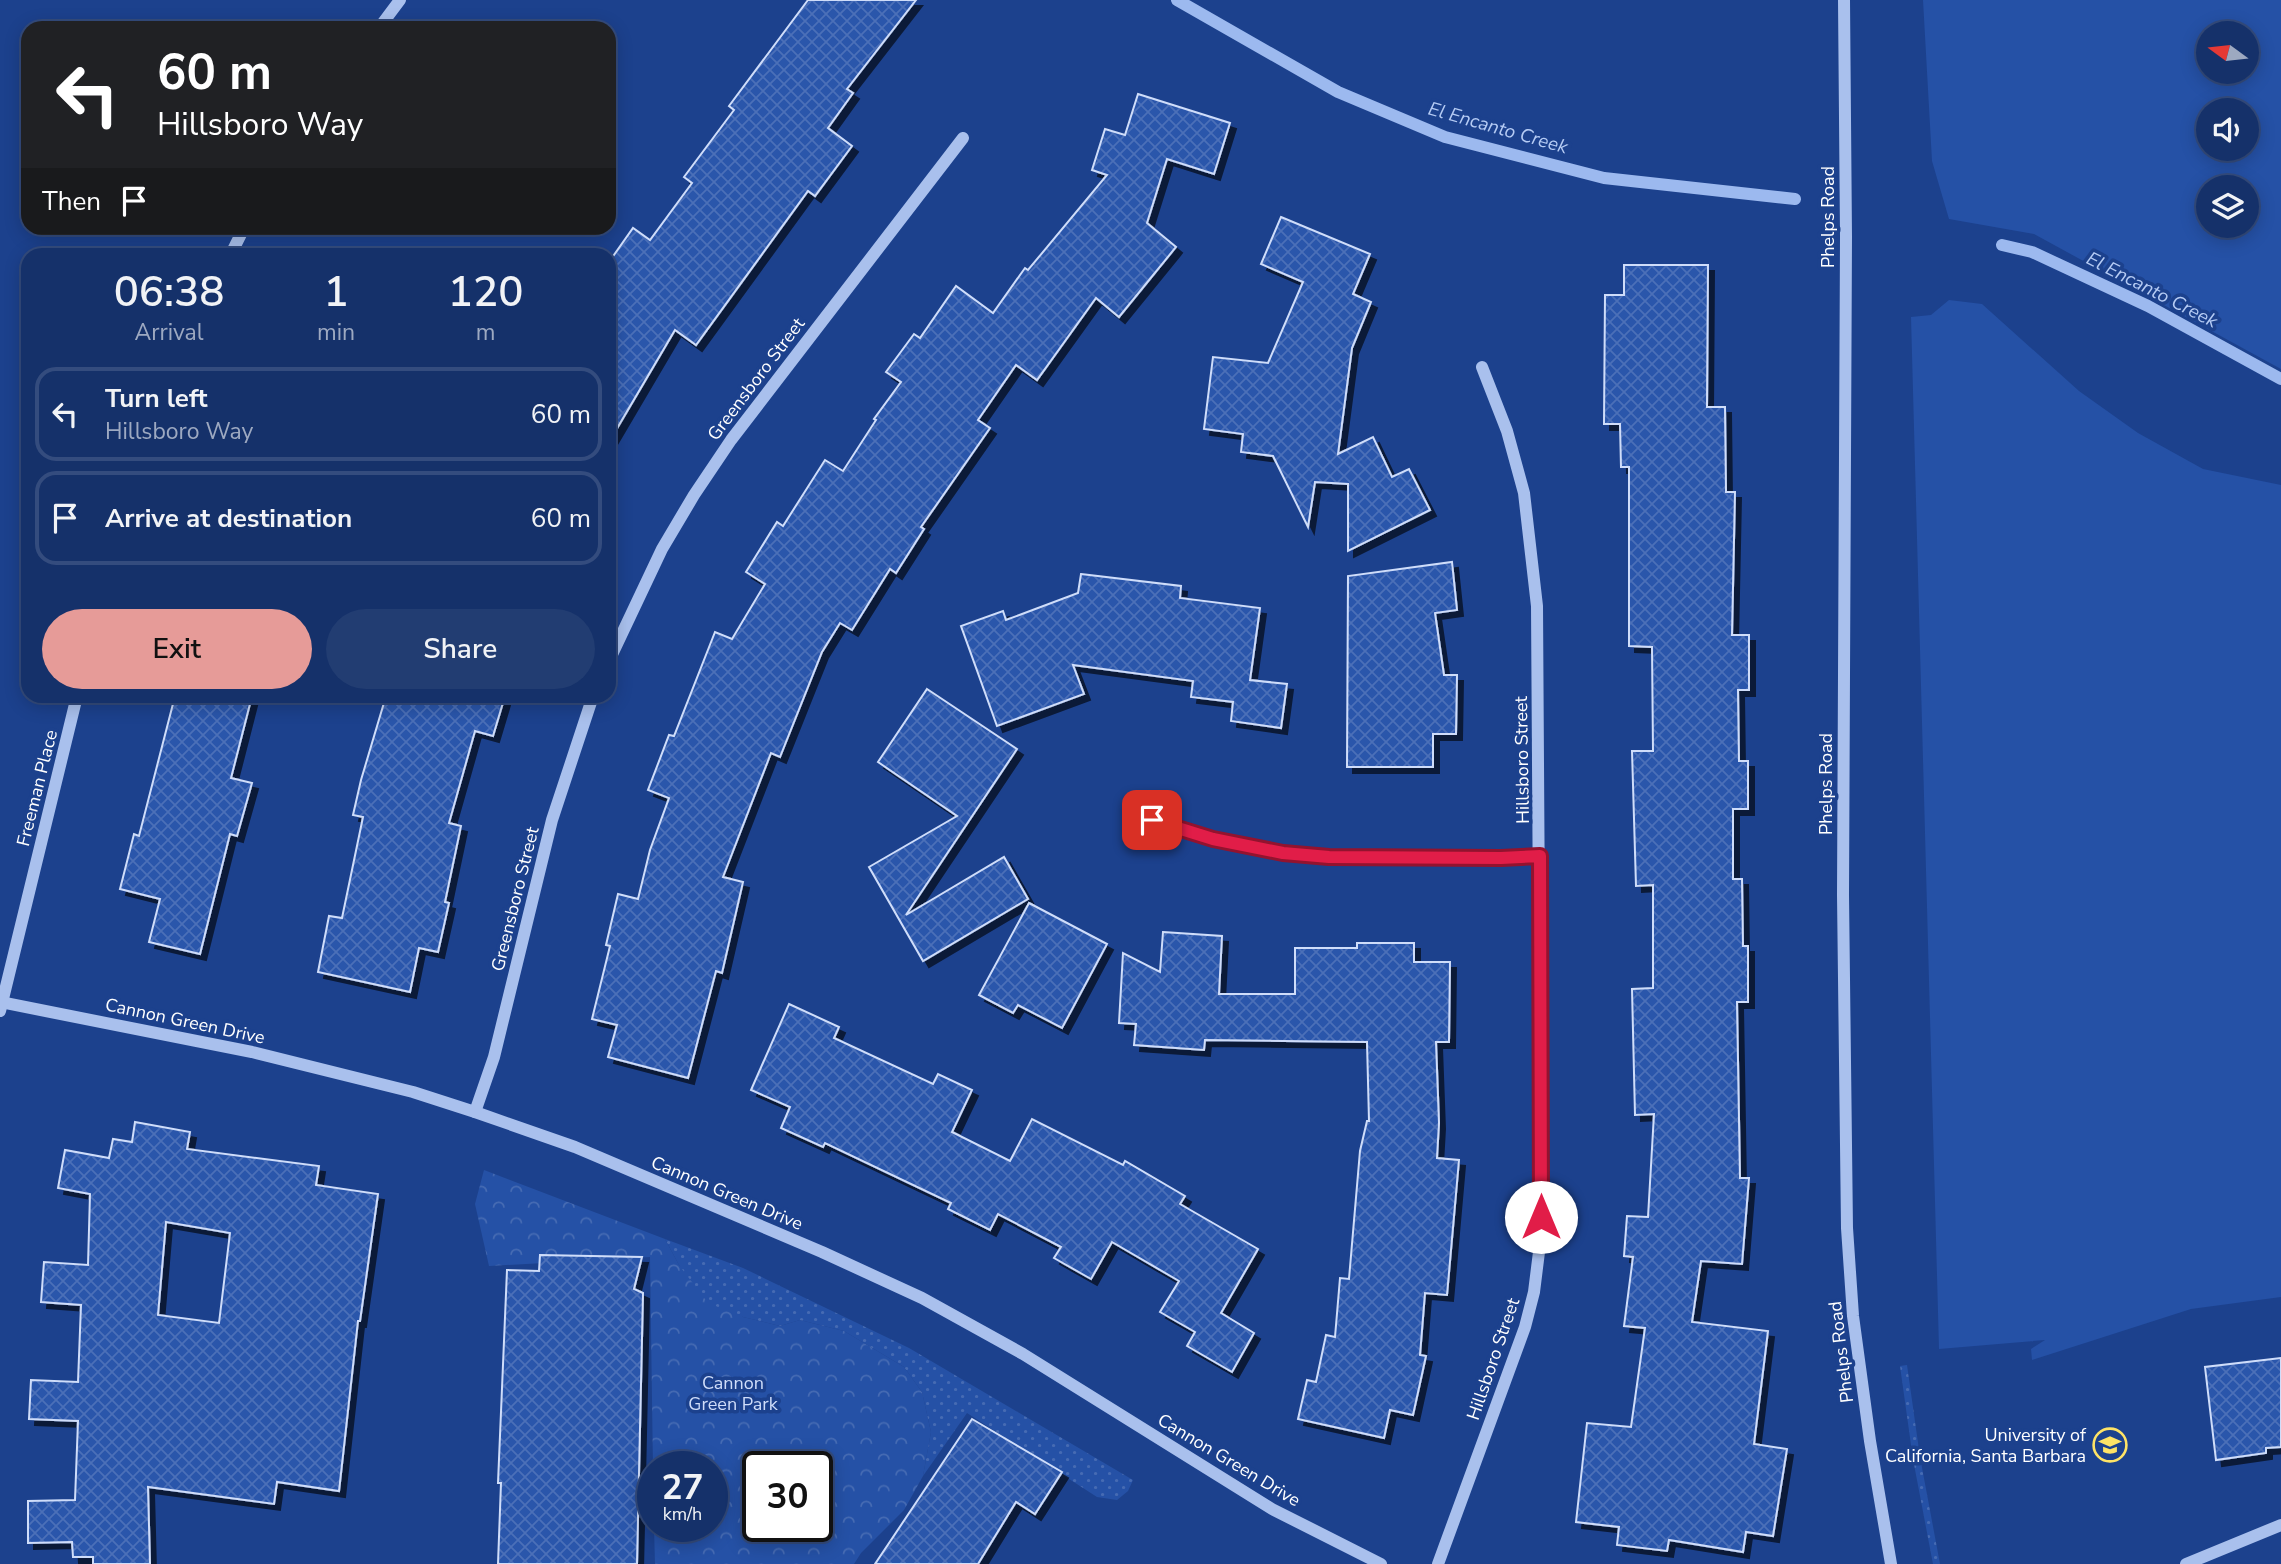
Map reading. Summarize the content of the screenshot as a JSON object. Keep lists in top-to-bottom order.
{
  "streets": {
    "street": [
      "Phelps Road",
      "Greensboro Street",
      "Hillsboro Street",
      "Freeman Place",
      "Cannon Green Drive"
    ]
  },
  "crossings": [
    ["Greensboro Street", "Cannon Green Drive"],
    ["Freeman Place", "Cannon Green Drive"]
  ],
  "water": ["El Encanto Creek"],
  "parks": ["Cannon Green Park"],
  "places": {
    "school or university": ["University of California, Santa Barbara"]
  },
  "north": "left",
  "page": {
    "turn": ["60 m", "Hillsboro Way"],
    "then": "Then",
    "eta": [
      "06:38",
      "Arrival",
      "1",
      "min",
      "120",
      "m"
    ],
    "list": [
      {
        "name": "Turn left",
        "note": "Hillsboro Way",
        "value": "60 m"
      },
      {
        "name": "Arrive at destination",
        "value": "60 m"
      }
    ],
    "buttons": ["Exit", "Share"],
    "speed": "27 km/h",
    "limit": "30"
  }
}
